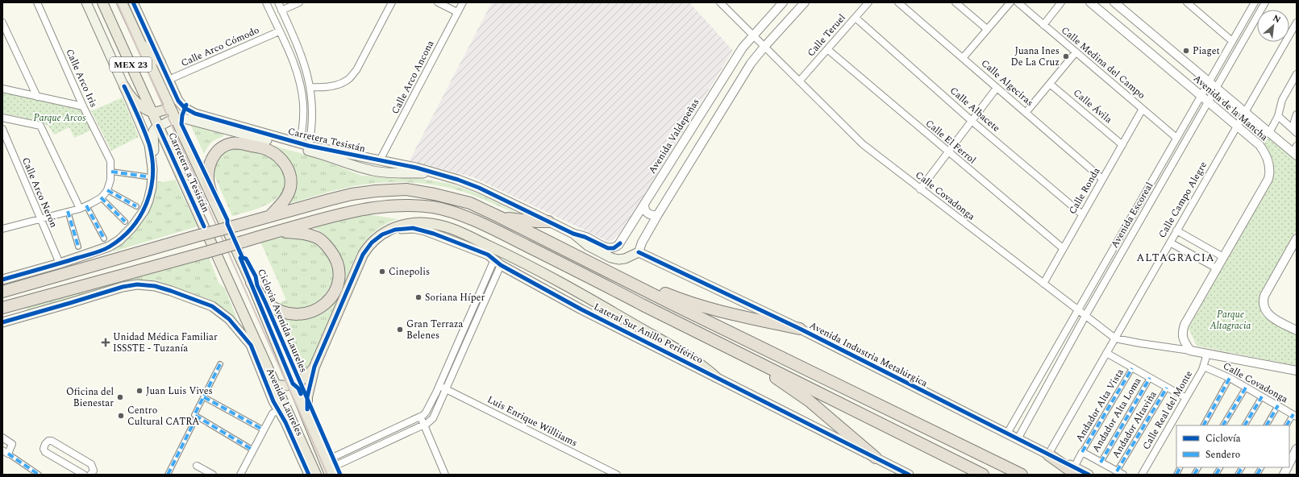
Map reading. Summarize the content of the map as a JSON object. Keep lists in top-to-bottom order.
{
  "streets": {
    "main road": [
      "MEX 23",
      "Carretera Tesistán",
      "Carretera a Tesistán",
      "Lateral Sur Anillo Periférico",
      "Avenida Industria Metalúrgica",
      "Avenida Laureles"
    ],
    "street": [
      "Calle Teruel",
      "Calle Arco Cómodo",
      "Calle Medina del Campo",
      "Calle Arco Ancona",
      "Calle Arco Iris",
      "Calle Algeciras",
      "Calle Ávila",
      "Avenida de la Mancha",
      "Calle Albacete",
      "Avenida Valdepeñas",
      "Calle El Ferrol",
      "Calle Ronda",
      "Calle Arco Nerón",
      "Calle Covadonga",
      "Calle Campo Alegre",
      "Avenida Escoreal",
      "Andador Alta Vista",
      "Calle Real del Monte",
      "Andador Alta Loma",
      "Luis Enrique Williiams",
      "Andador Altaviña"
    ],
    "cycle path": ["Ciclovia Avenida Laureles"]
  },
  "crossings": [
    ["Calle Teruel", "Calle Albacete"],
    ["Calle Teruel", "Calle El Ferrol"],
    ["Calle Teruel", "Calle Covadonga"],
    ["Calle Arco Cómodo", "Carretera Tesistán"],
    ["Calle Medina del Campo", "Calle Ronda"],
    ["Calle Medina del Campo", "Avenida Escoreal"],
    ["Calle Arco Ancona", "Carretera Tesistán"],
    ["Calle Algeciras", "Calle Ronda"],
    ["Calle Ávila", "Calle Ronda"],
    ["Avenida de la Mancha", "Calle Covadonga"],
    ["Avenida de la Mancha", "Calle Campo Alegre"],
    ["Avenida de la Mancha", "Avenida Escoreal"],
    ["Calle Albacete", "Calle Ronda"],
    ["Avenida Valdepeñas", "Carretera Tesistán"],
    ["Avenida Valdepeñas", "Calle Covadonga"],
    ["Calle El Ferrol", "Calle Ronda"],
    ["Carretera a Tesistán", "Avenida Laureles"],
    ["Calle Ronda", "Calle Covadonga"],
    ["Calle Covadonga", "Calle Campo Alegre"],
    ["Calle Covadonga", "Avenida Escoreal"],
    ["Calle Covadonga", "Calle Real del Monte"],
    ["Calle Campo Alegre", "Avenida Industria Metalúrgica"],
    ["Avenida Escoreal", "Avenida Industria Metalúrgica"]
  ],
  "districts": ["ALTAGRACIA"],
  "parks": ["Parque Arcos", "Parque Altagracia"],
  "places": {
    "other": [
      "Piaget",
      "Juana Ines De La Cruz",
      "Cinepolis",
      "Soriana Híper",
      "Gran Terraza Belenes",
      "Juan Luis Vives",
      "Oficina del Bienestar",
      "Centro Cultural CATRA"
    ],
    "health": ["Unidad Médica Familiar ISSSTE - Tuzanía"]
  },
  "legend": ["Ciclovía", "Sendero"],
  "north": "top right"
}
